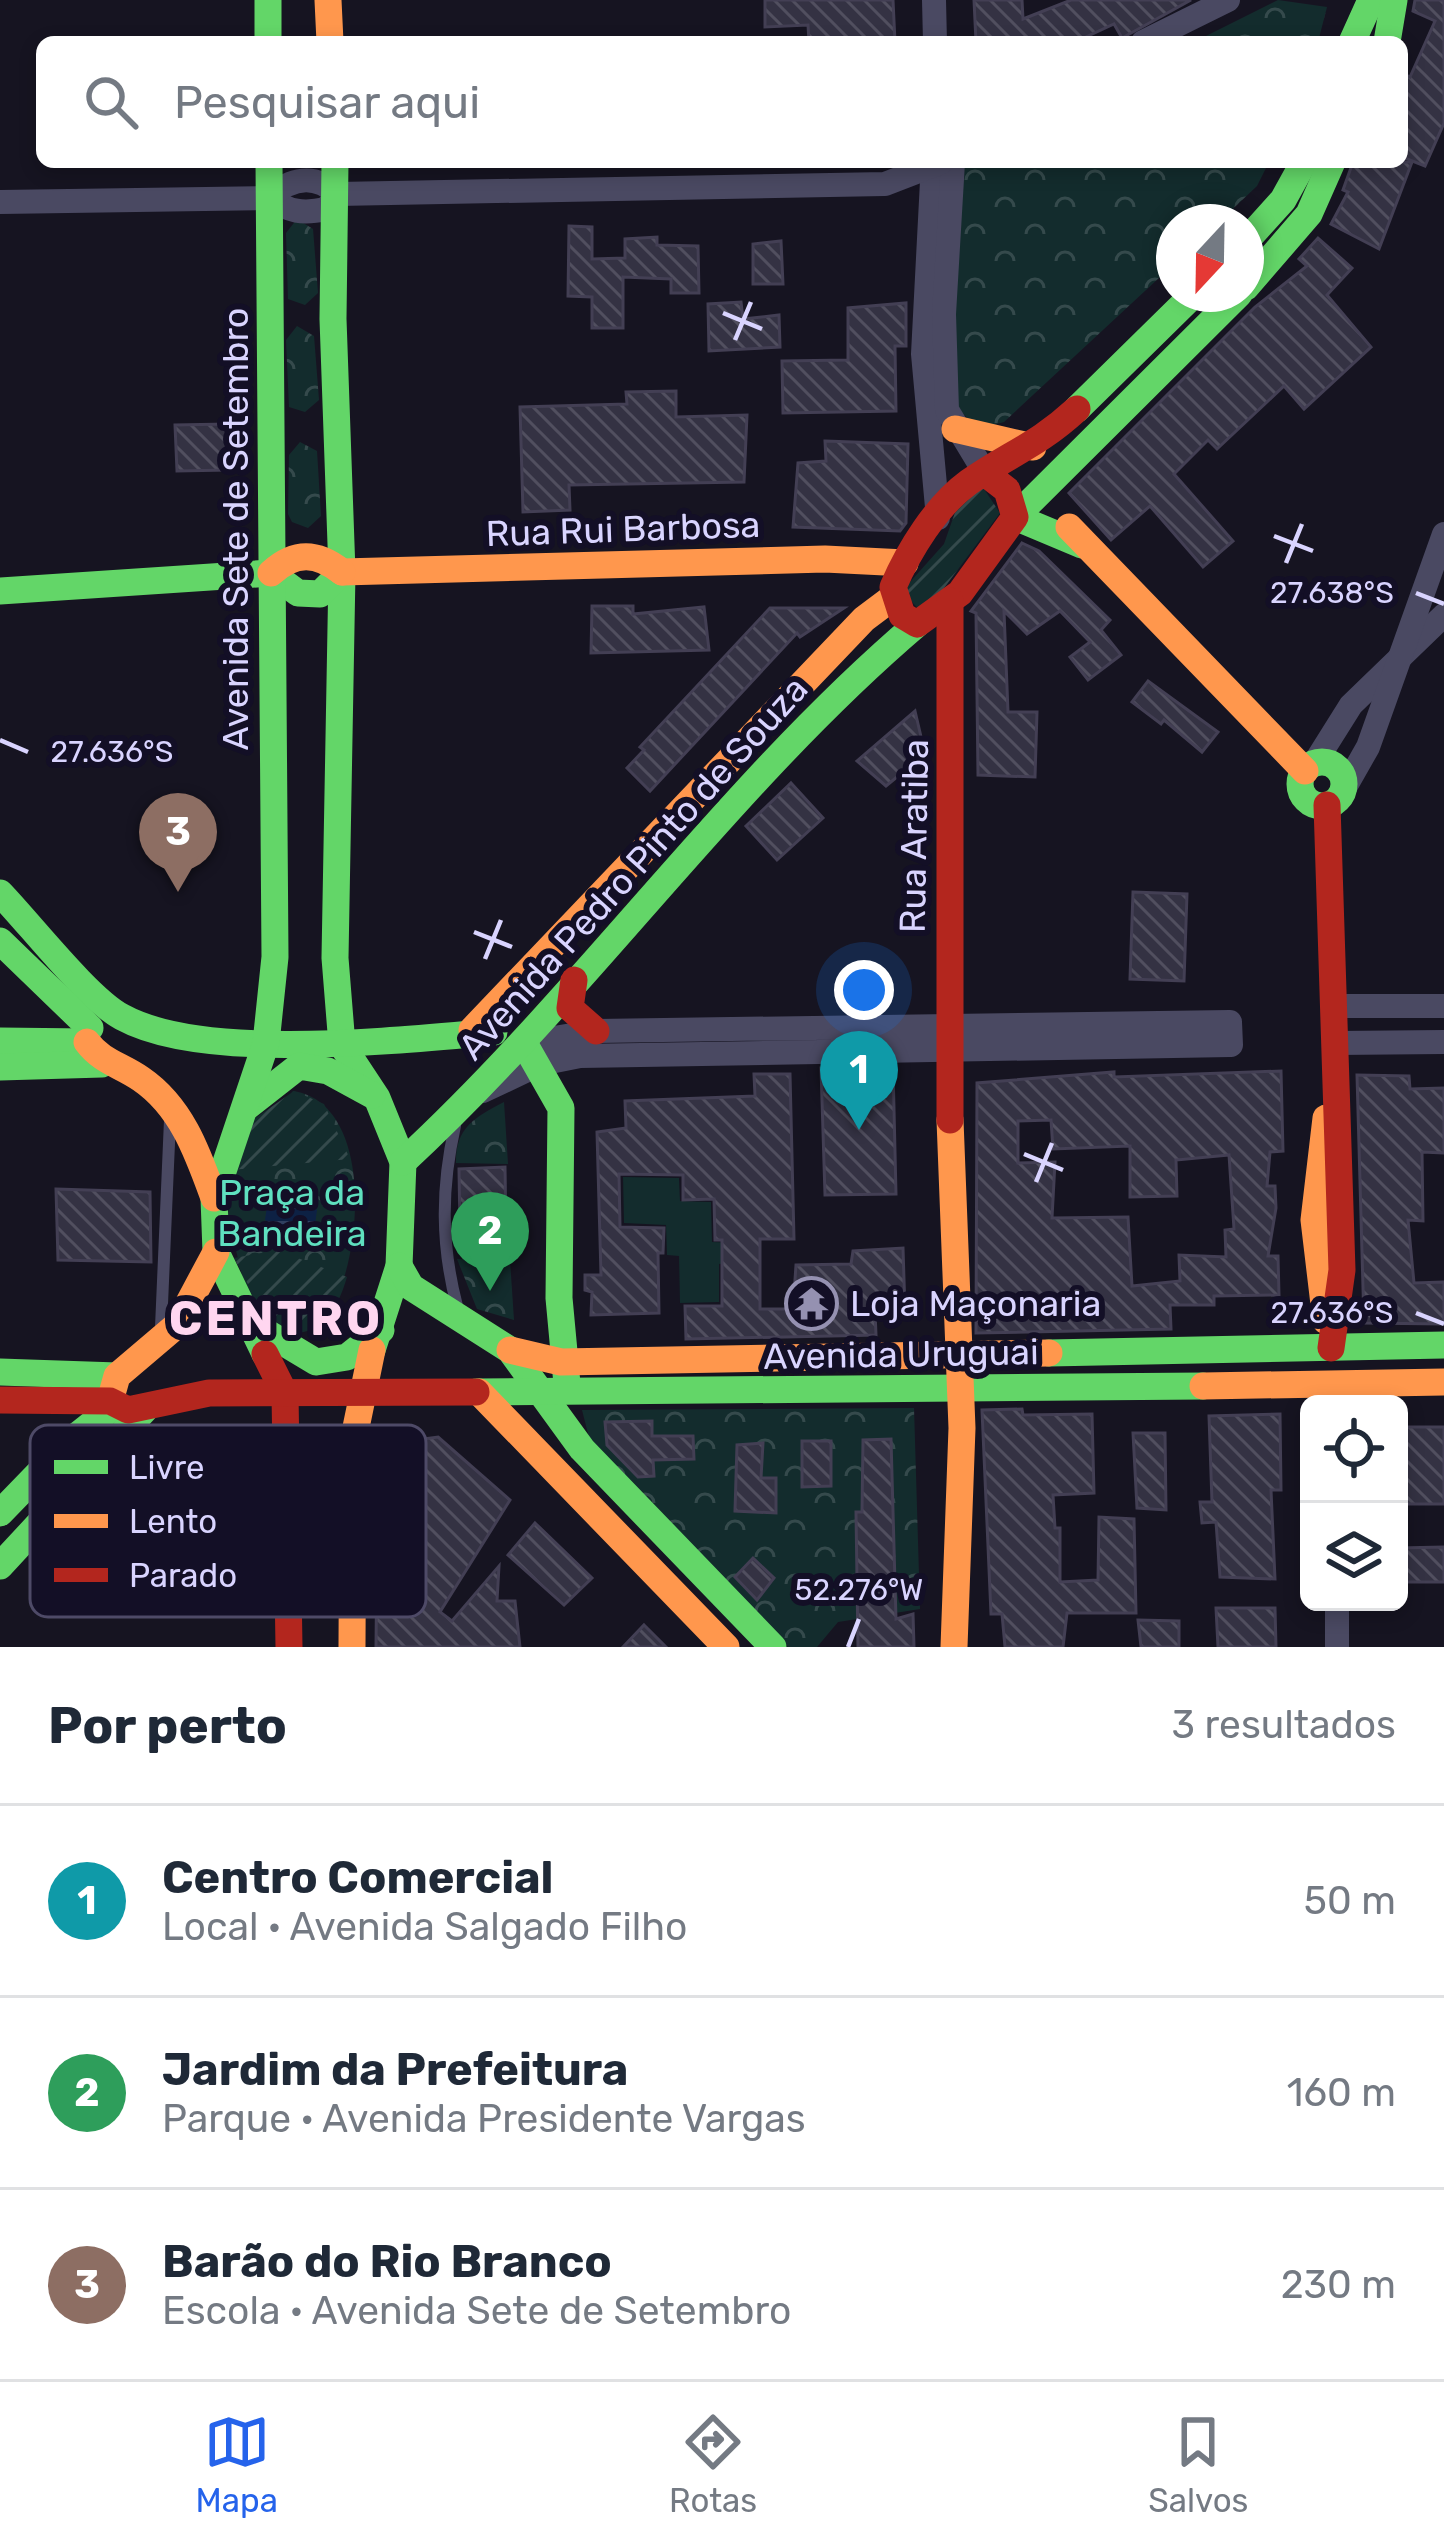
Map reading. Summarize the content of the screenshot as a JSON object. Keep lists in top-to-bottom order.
{
  "streets": {
    "main road": [
      "Avenida Sete de Setembro",
      "Rua Rui Barbosa",
      "Rua Aratiba",
      "Avenida Pedro Pinto de Souza",
      "Avenida Uruguai"
    ]
  },
  "crossings": [
    ["Avenida Sete de Setembro", "Rua Rui Barbosa"],
    ["Avenida Sete de Setembro", "Avenida Pedro Pinto de Souza"],
    ["Rua Rui Barbosa", "Avenida Pedro Pinto de Souza"],
    ["Rua Aratiba", "Avenida Pedro Pinto de Souza"],
    ["Rua Aratiba", "Avenida Uruguai"]
  ],
  "districts": ["CENTRO"],
  "parks": ["Praça da Bandeira"],
  "places": {
    "temple": ["Loja Maçonaria"]
  },
  "legend": ["Livre", "Lento", "Parado"],
  "north": "bottom",
  "page": {
    "search": "Pesquisar aqui",
    "pins": ["3", "1", "2"],
    "heading": ["Por perto", "3 resultados"],
    "list": [
      {
        "mark": "1",
        "name": "Centro Comercial",
        "note": "Local · Avenida Salgado Filho",
        "value": "50 m"
      },
      {
        "mark": "2",
        "name": "Jardim da Prefeitura",
        "note": "Parque · Avenida Presidente Vargas",
        "value": "160 m"
      },
      {
        "mark": "3",
        "name": "Barão do Rio Branco",
        "note": "Escola · Avenida Sete de Setembro",
        "value": "230 m"
      }
    ],
    "nav": ["Mapa", "Rotas", "Salvos"]
  },
  "coordinates": ["27.638°S", "27.636°S", "52.276°W"]
}
